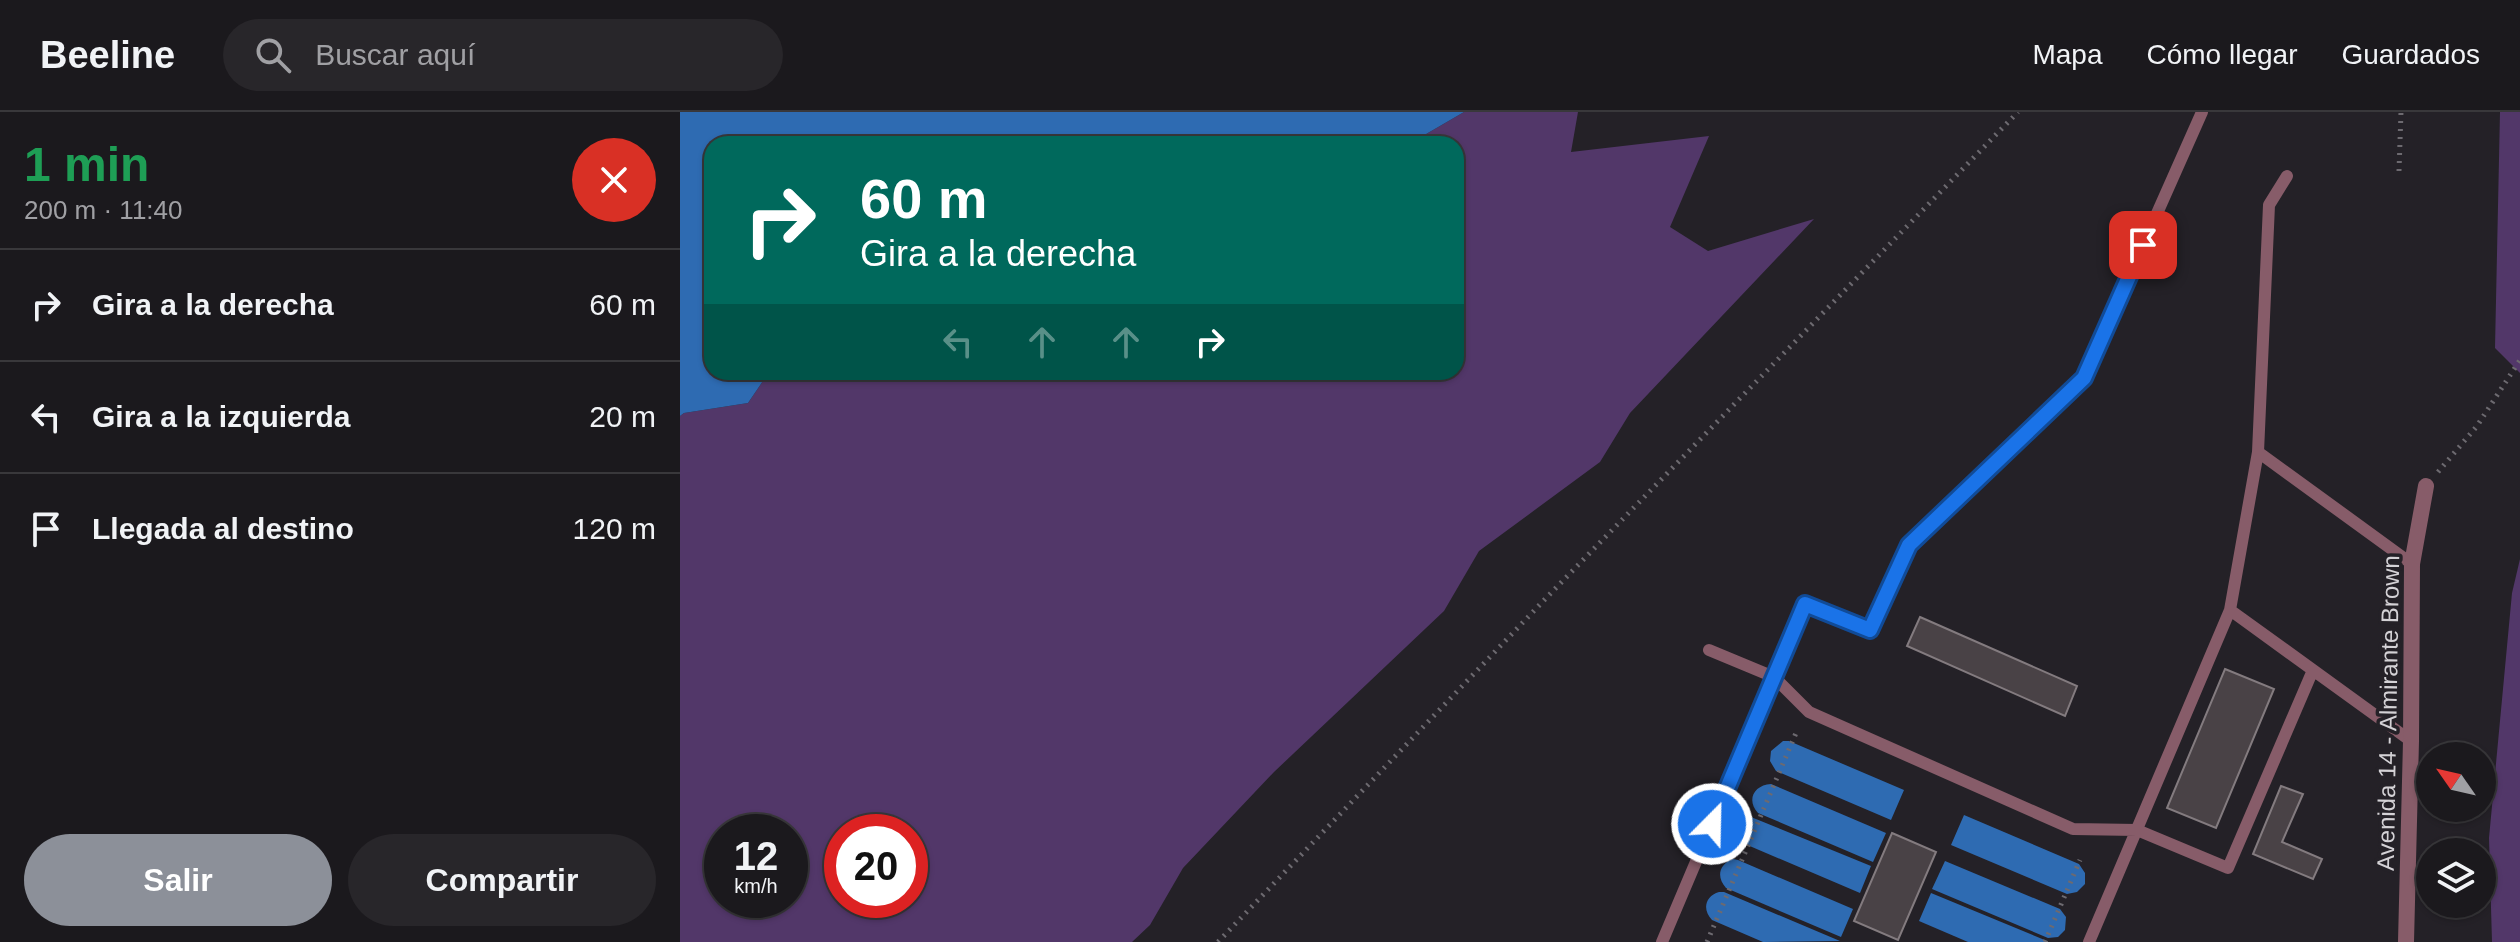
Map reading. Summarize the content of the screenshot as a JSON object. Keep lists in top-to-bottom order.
{
  "streets": {
    "street": ["Avenida 14 - Almirante Brown"]
  },
  "north": "top left",
  "page": {
    "header": "Beeline",
    "search": "Buscar aquí",
    "nav": ["Mapa", "Cómo llegar", "Guardados"],
    "heading": ["1 min", "200 m · 11:40"],
    "turn": ["60 m", "Gira a la derecha"],
    "list": [
      {
        "name": "Gira a la derecha",
        "value": "60 m"
      },
      {
        "name": "Gira a la izquierda",
        "value": "20 m"
      },
      {
        "name": "Llegada al destino",
        "value": "120 m"
      }
    ],
    "speed": "12 km/h",
    "limit": "20",
    "buttons": ["Salir", "Compartir"]
  }
}
